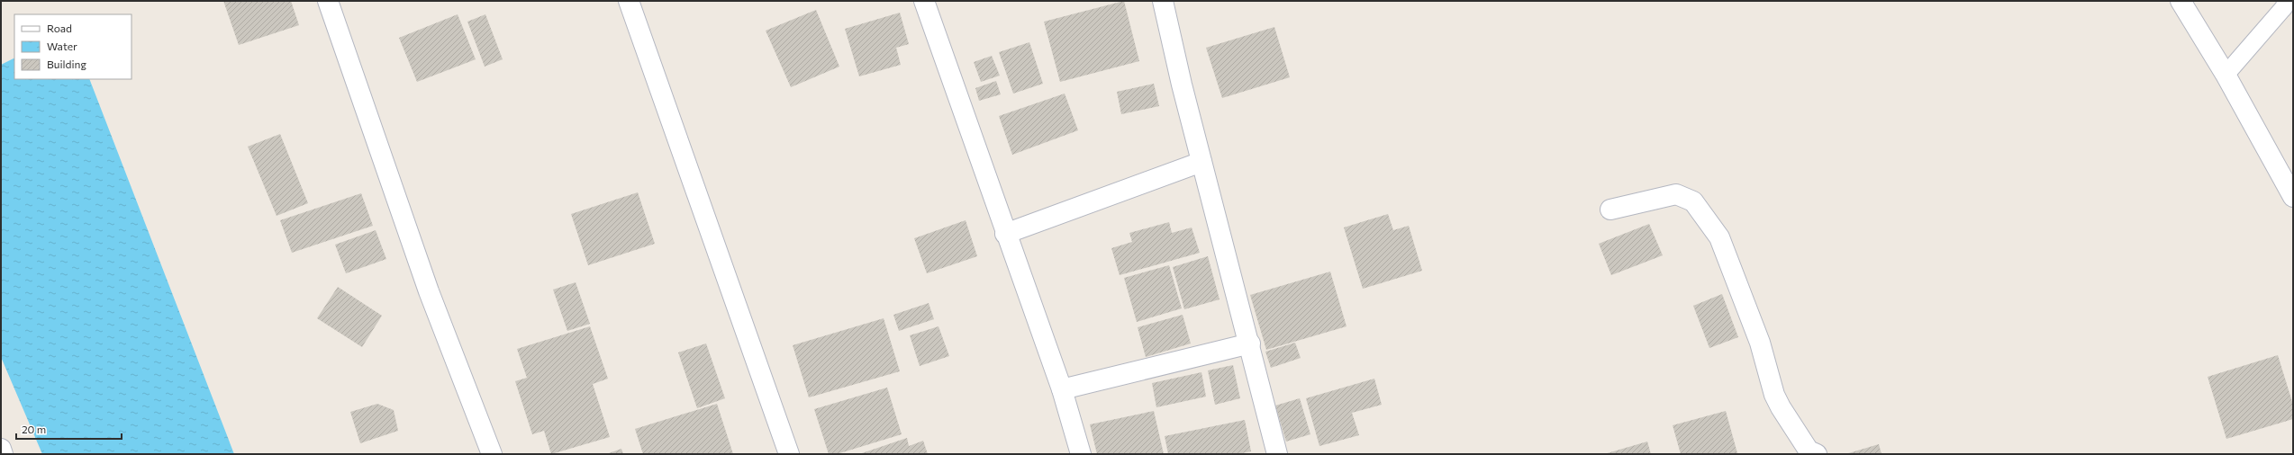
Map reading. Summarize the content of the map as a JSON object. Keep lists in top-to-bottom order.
{
  "legend": ["Road", "Water", "Building"],
  "scale_bar": "20 m"
}
